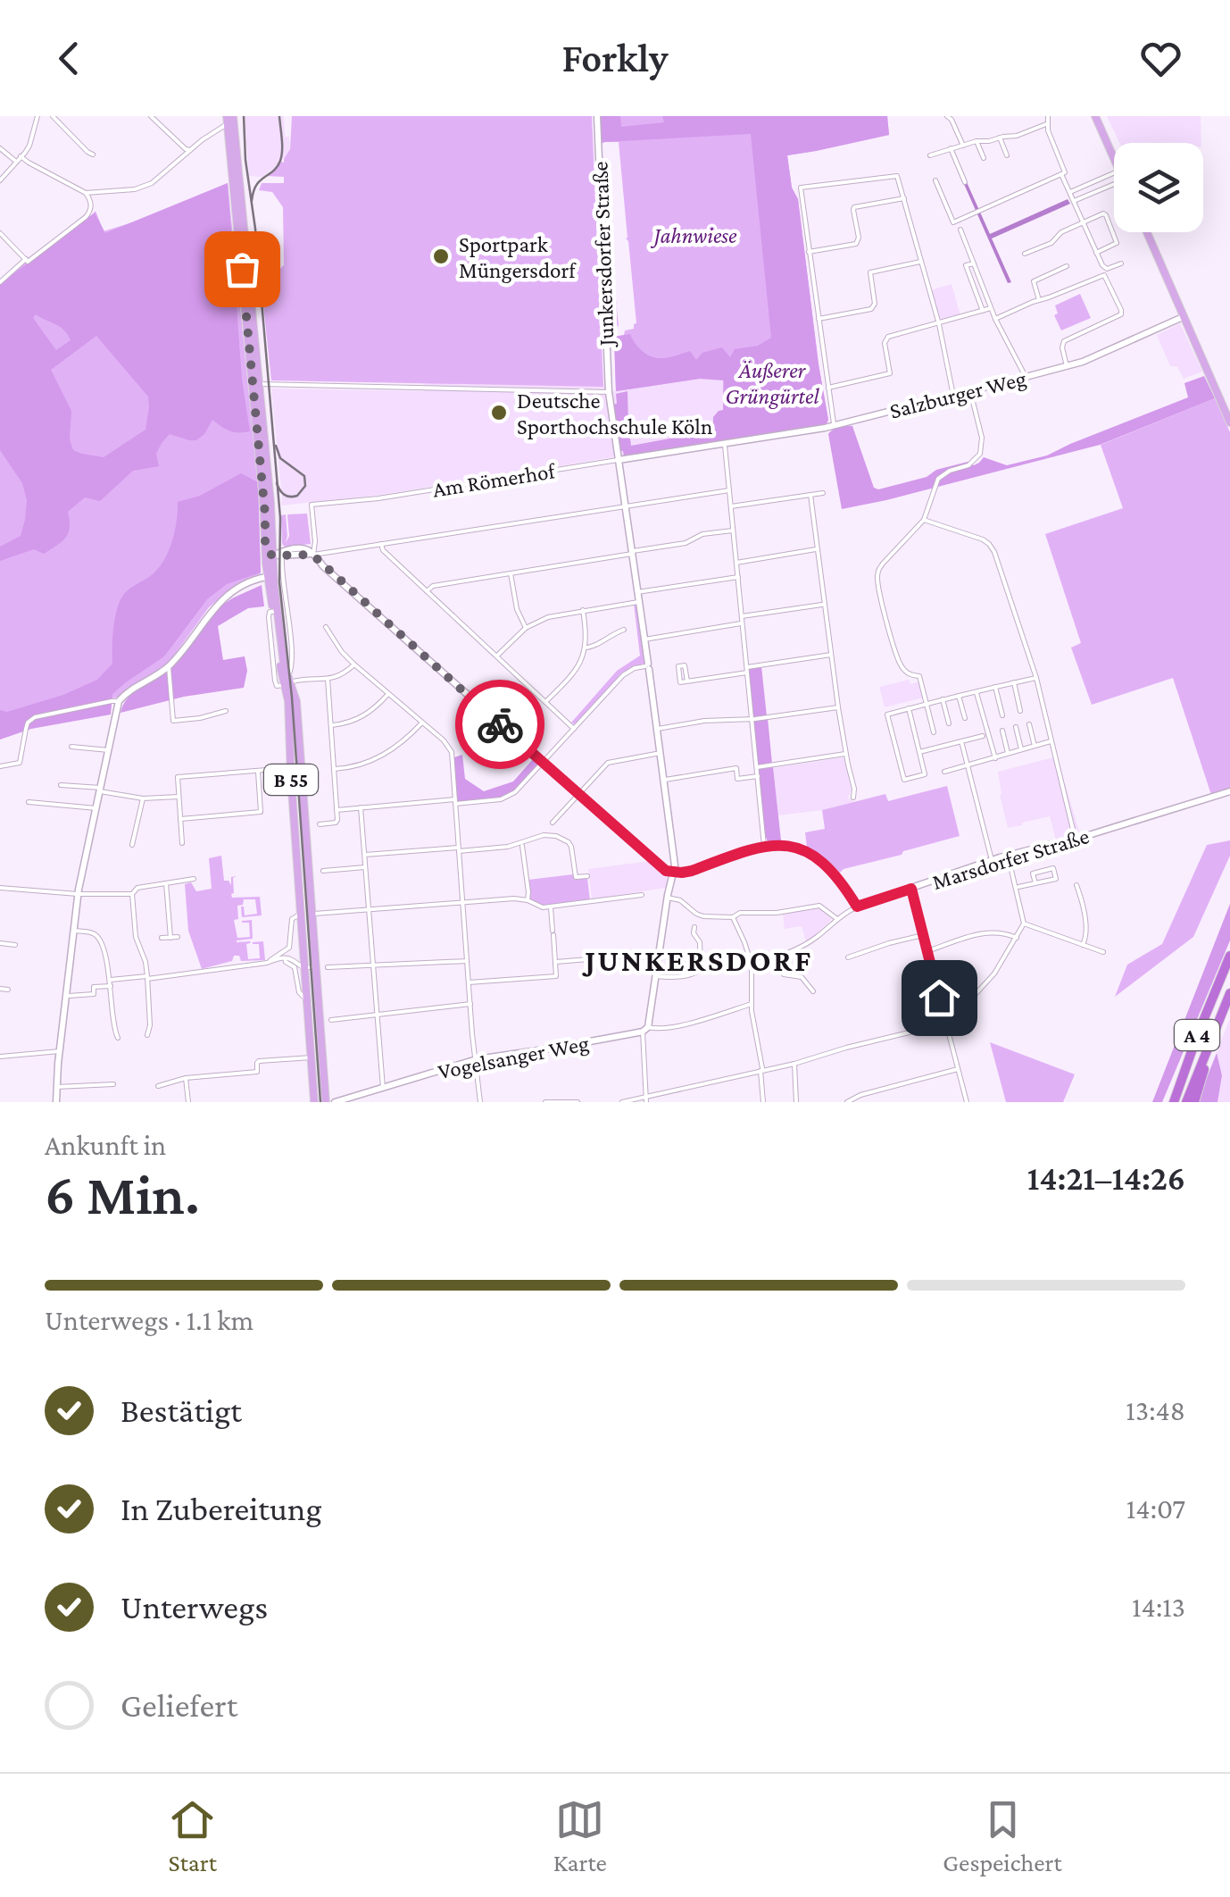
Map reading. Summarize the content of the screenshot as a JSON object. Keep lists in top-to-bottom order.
{
  "streets": {
    "highway": ["A 4"],
    "main road": ["B 55"],
    "street": [
      "Junkersdorfer Straße",
      "Salzburger Weg",
      "Am Römerhof",
      "Marsdorfer Straße",
      "Vogelsanger Weg"
    ]
  },
  "crossings": [
    ["Junkersdorfer Straße", "Am Römerhof"],
    ["Junkersdorfer Straße", "Vogelsanger Weg"],
    ["Salzburger Weg", "Am Römerhof"]
  ],
  "districts": ["JUNKERSDORF"],
  "parks": ["Jahnwiese", "Äußerer Grüngürtel"],
  "places": ["Sportpark Müngersdorf", "Deutsche Sporthochschule Köln"],
  "page": {
    "header": "Forkly",
    "heading": ["6 Min.", "Ankunft in", "14:21–14:26"],
    "bar": "Unterwegs · 1.1 km",
    "list": [
      ["Bestätigt", "13:48"],
      ["In Zubereitung", "14:07"],
      ["Unterwegs", "14:13"],
      "Geliefert"
    ],
    "tabs": ["Start", "Karte", "Gespeichert"]
  }
}
